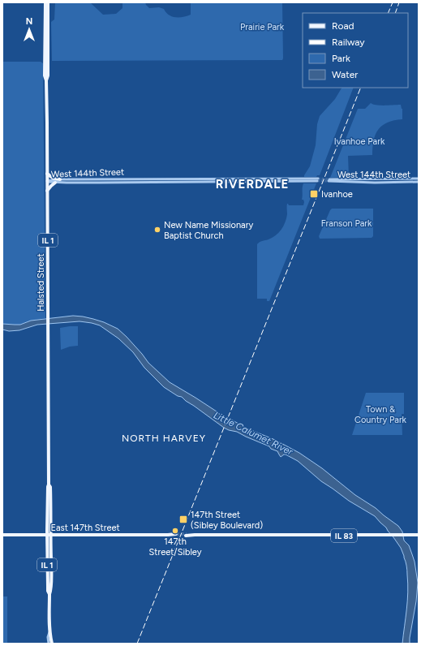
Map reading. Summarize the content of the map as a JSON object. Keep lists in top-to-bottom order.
{
  "streets": {
    "main road": [
      "IL 1",
      "Halsted Street",
      "East 147th Street",
      "IL 83"
    ],
    "street": ["West 144th Street"]
  },
  "crossings": [
    ["West 144th Street", "Halsted Street"],
    ["Halsted Street", "East 147th Street"]
  ],
  "districts": ["RIVERDALE", "NORTH HARVEY"],
  "water": ["Little Calumet River"],
  "parks": [
    "Prairie Park",
    "Ivanhoe Park",
    "Franson Park",
    "Town & Country Park"
  ],
  "places": {
    "transit": ["Ivanhoe", "147th Street (Sibley Boulevard)"],
    "other": ["New Name Missionary Baptist Church", "147th Street/Sibley"]
  },
  "legend": [
    "Road",
    "Railway",
    "Park",
    "Water"
  ],
  "north": "top"
}
